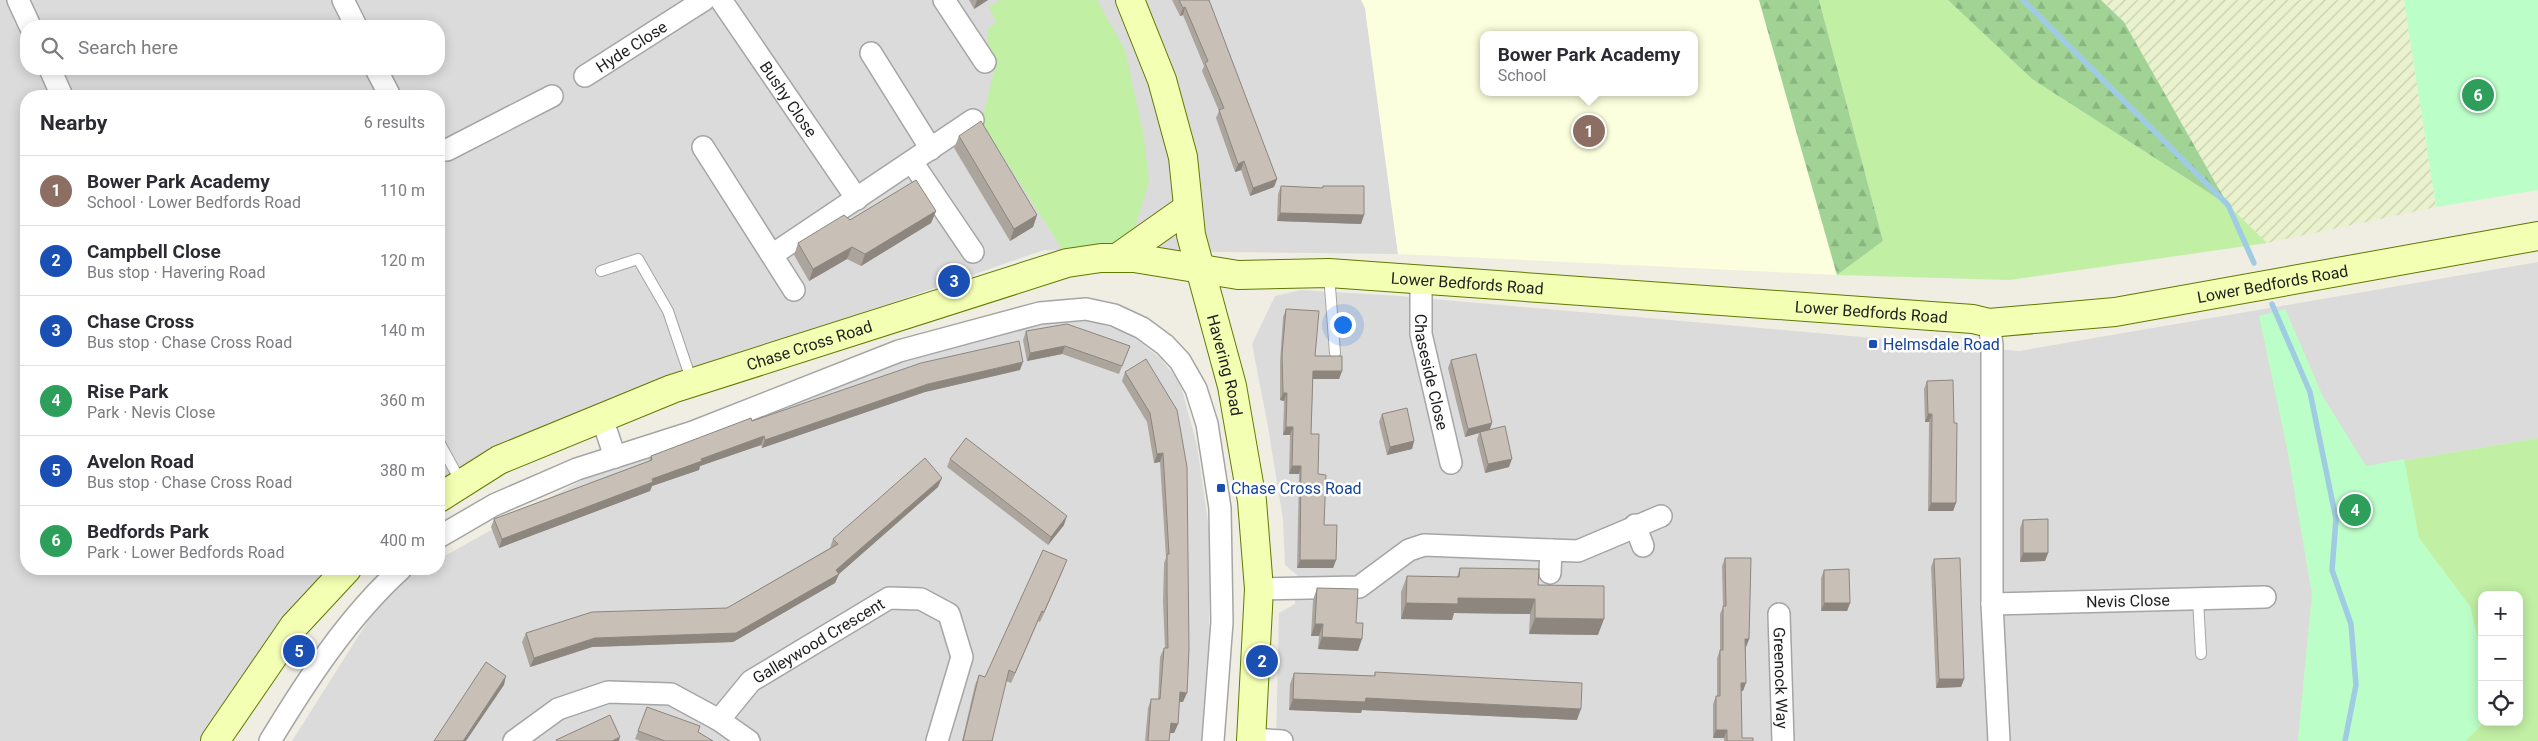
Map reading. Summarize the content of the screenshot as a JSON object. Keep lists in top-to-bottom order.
{
  "streets": {
    "main road": ["Lower Bedfords Road", "Chase Cross Road", "Havering Road"],
    "street": [
      "Hyde Close",
      "Bushy Close",
      "Chaseside Close",
      "Nevis Close",
      "Galleywood Crescent",
      "Greenock Way"
    ]
  },
  "crossings": [
    ["Lower Bedfords Road", "Chase Cross Road"],
    ["Lower Bedfords Road", "Havering Road"],
    ["Lower Bedfords Road", "Chaseside Close"],
    ["Chase Cross Road", "Havering Road"]
  ],
  "places": {
    "transit": ["Helmsdale Road", "Chase Cross Road"]
  },
  "page": {
    "search": "Search here",
    "popup": ["Bower Park Academy", "School"],
    "pins": [
      "6",
      "1",
      "3",
      "4",
      "5",
      "2"
    ],
    "heading": ["Nearby", "6 results"],
    "list": [
      {
        "mark": "1",
        "name": "Bower Park Academy",
        "note": "School · Lower Bedfords Road",
        "value": "110 m"
      },
      {
        "mark": "2",
        "name": "Campbell Close",
        "note": "Bus stop · Havering Road",
        "value": "120 m"
      },
      {
        "mark": "3",
        "name": "Chase Cross",
        "note": "Bus stop · Chase Cross Road",
        "value": "140 m"
      },
      {
        "mark": "4",
        "name": "Rise Park",
        "note": "Park · Nevis Close",
        "value": "360 m"
      },
      {
        "mark": "5",
        "name": "Avelon Road",
        "note": "Bus stop · Chase Cross Road",
        "value": "380 m"
      },
      {
        "mark": "6",
        "name": "Bedfords Park",
        "note": "Park · Lower Bedfords Road",
        "value": "400 m"
      }
    ],
    "map_buttons": ["+", "−"]
  }
}
